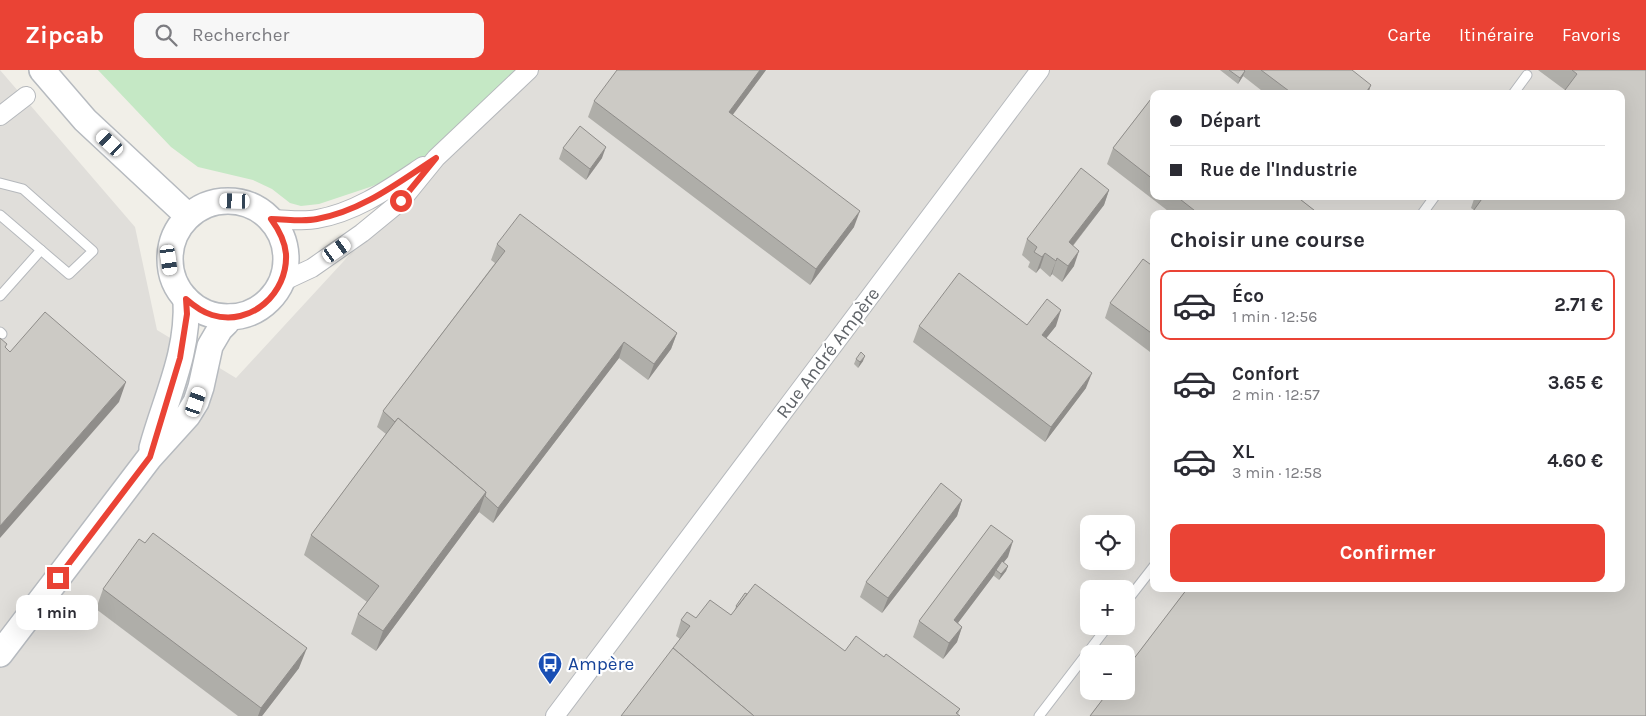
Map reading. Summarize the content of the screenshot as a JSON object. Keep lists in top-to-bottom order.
{
  "streets": {
    "street": ["Rue André Ampère"]
  },
  "places": {
    "bus stop": ["Ampère"]
  },
  "page": {
    "header": "Zipcab",
    "search": "Rechercher",
    "nav": ["Carte", "Itinéraire", "Favoris"],
    "banner": ["Départ", "Rue de l'Industrie"],
    "heading": "Choisir une course",
    "list": [
      {
        "name": "Éco",
        "note": "1 min · 12:56",
        "value": "2.71 €"
      },
      {
        "name": "Confort",
        "note": "2 min · 12:57",
        "value": "3.65 €"
      },
      {
        "name": "XL",
        "note": "3 min · 12:58",
        "value": "4.60 €"
      }
    ],
    "buttons": "Confirmer",
    "map_buttons": ["+", "−"],
    "bubble": "1 min"
  }
}
